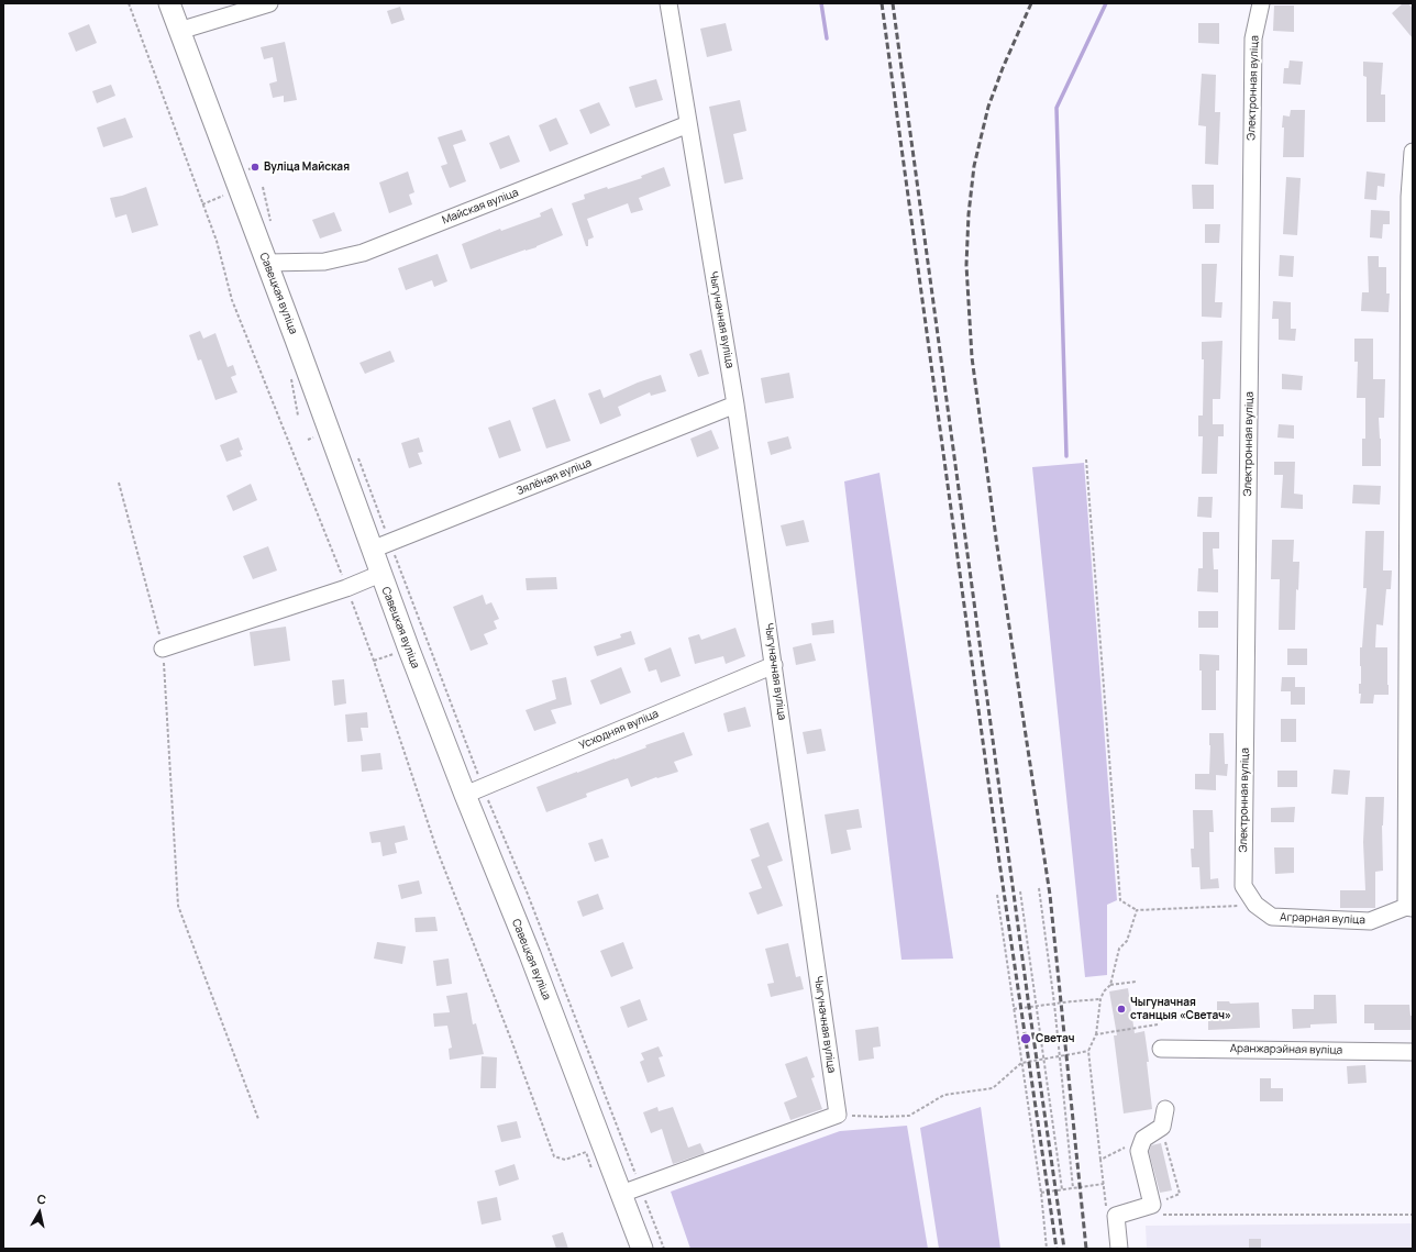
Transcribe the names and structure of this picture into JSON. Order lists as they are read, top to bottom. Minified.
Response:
{"streets":{"main road":["Савецкая вуліца"],"street":["Электронная вуліца","Майская вуліца","Чыгуначная вуліца","Зялёная вуліца","Усходняя вуліца","Аграрная вуліца","Аранжарэйная вуліца"]},"crossings":[["Электронная вуліца","Аграрная вуліца"],["Майская вуліца","Савецкая вуліца"],["Майская вуліца","Чыгуначная вуліца"],["Савецкая вуліца","Зялёная вуліца"],["Савецкая вуліца","Усходняя вуліца"],["Чыгуначная вуліца","Зялёная вуліца"],["Чыгуначная вуліца","Усходняя вуліца"]],"places":["Вуліца Майская","Чыгуначная станцыя «Светач»","Светач"],"north":"top"}
